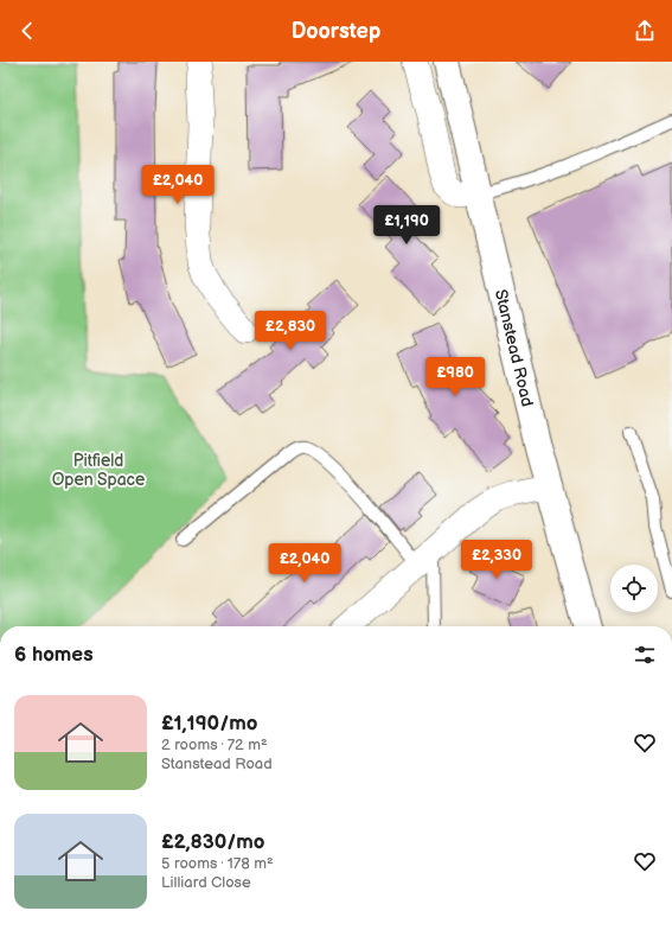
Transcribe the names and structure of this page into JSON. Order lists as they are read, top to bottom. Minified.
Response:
{"streets":{"street":["Stanstead Road"]},"parks":["Pitfield Open Space"],"page":{"header":"Doorstep","price":["£2,040","£1,190","£2,830","£980","£2,330","£2,040"],"heading":"6 homes","list":[{"name":"£1,190/mo","note":"2 rooms · 72 m² · Stanstead Road"},{"name":"£2,830/mo","note":"5 rooms · 178 m² · Lilliard Close"}]}}
